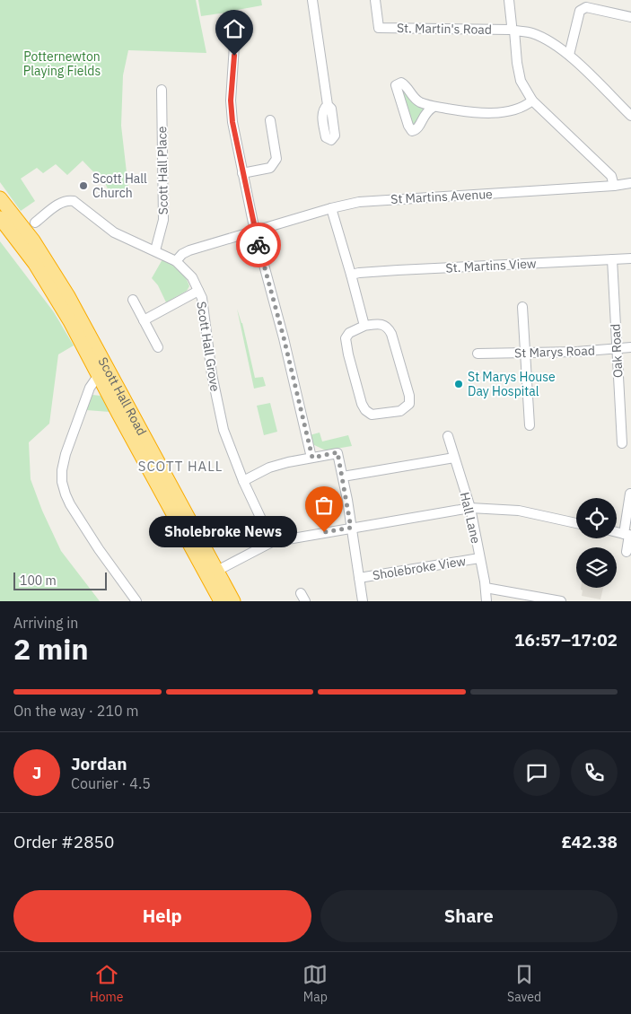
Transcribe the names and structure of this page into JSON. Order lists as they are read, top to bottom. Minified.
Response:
{"streets":{"highway":["Scott Hall Road"],"street":["St. Martin's Road","Scott Hall Place","St Martins Avenue","St. Martins View","Scott Hall Grove","Oak Road","St Marys Road","Hall Lane","Sholebroke View"]},"crossings":[["Scott Hall Place","Scott Hall Grove"],["St Martins Avenue","Scott Hall Grove"],["St. Martins View","Oak Road"],["Oak Road","St Marys Road"],["Hall Lane","Sholebroke View"]],"districts":["SCOTT HALL"],"parks":["Potternewton Playing Fields"],"places":["Scott Hall Church","St Marys House Day Hospital","Sholebroke News"],"scale_bar":"100 m","page":{"bubble":"Sholebroke News","scale":"100 m","heading":["2 min","Arriving in","16:57–17:02"],"panel":["Jordan","Courier · 4.5","Order #2850","£42.38"],"bar":"On the way · 210 m","round":"J","buttons":["Help","Share"],"tabs":["Home","Map","Saved"]}}
